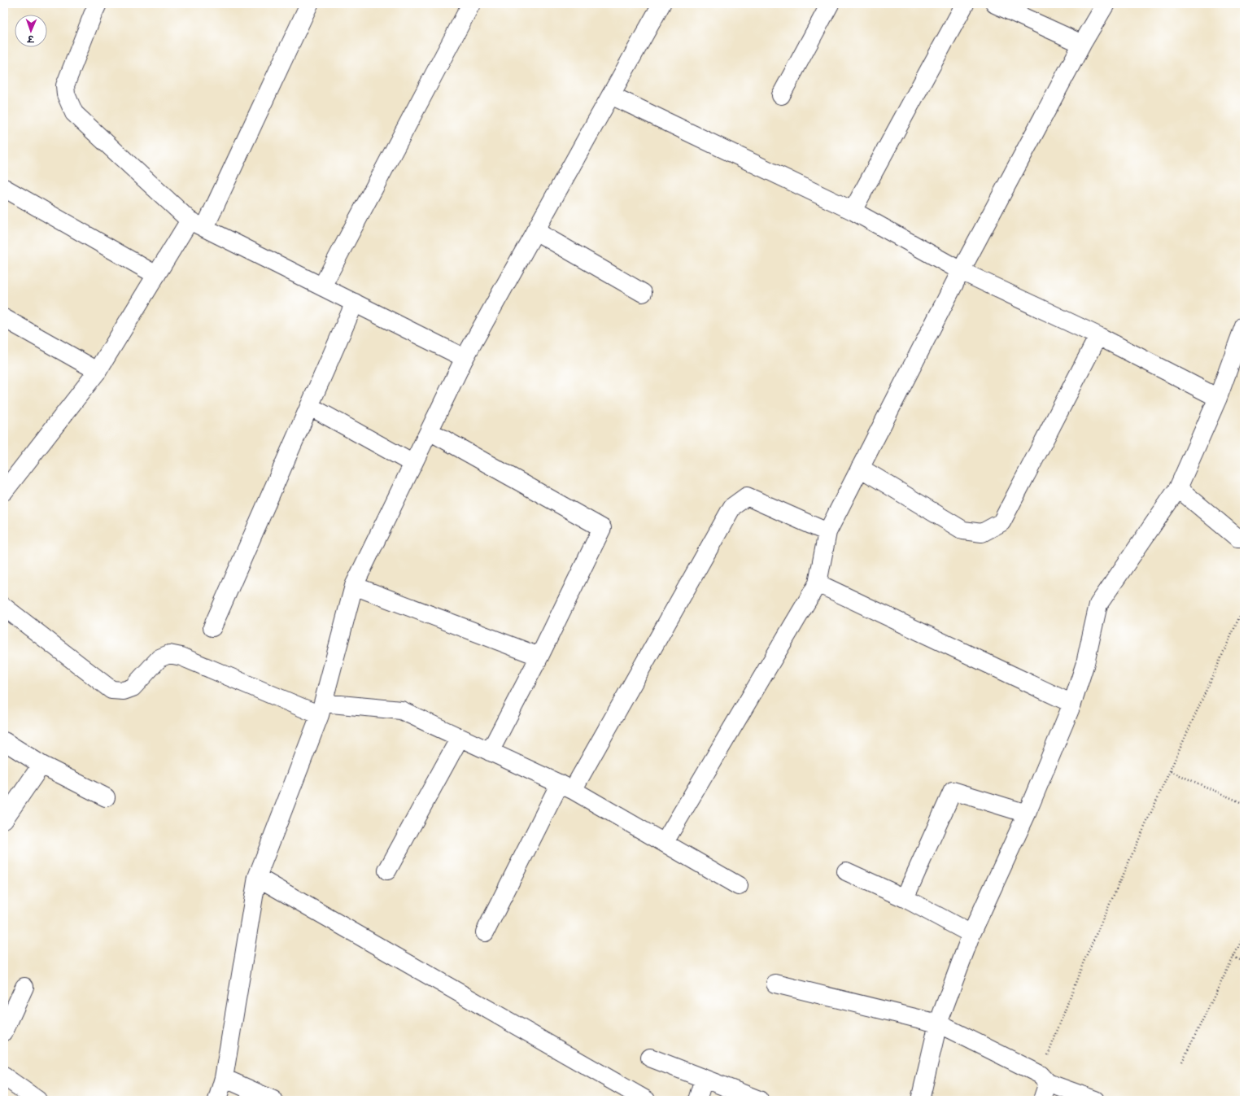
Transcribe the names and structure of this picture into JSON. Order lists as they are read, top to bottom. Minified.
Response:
{"north":"bottom"}
